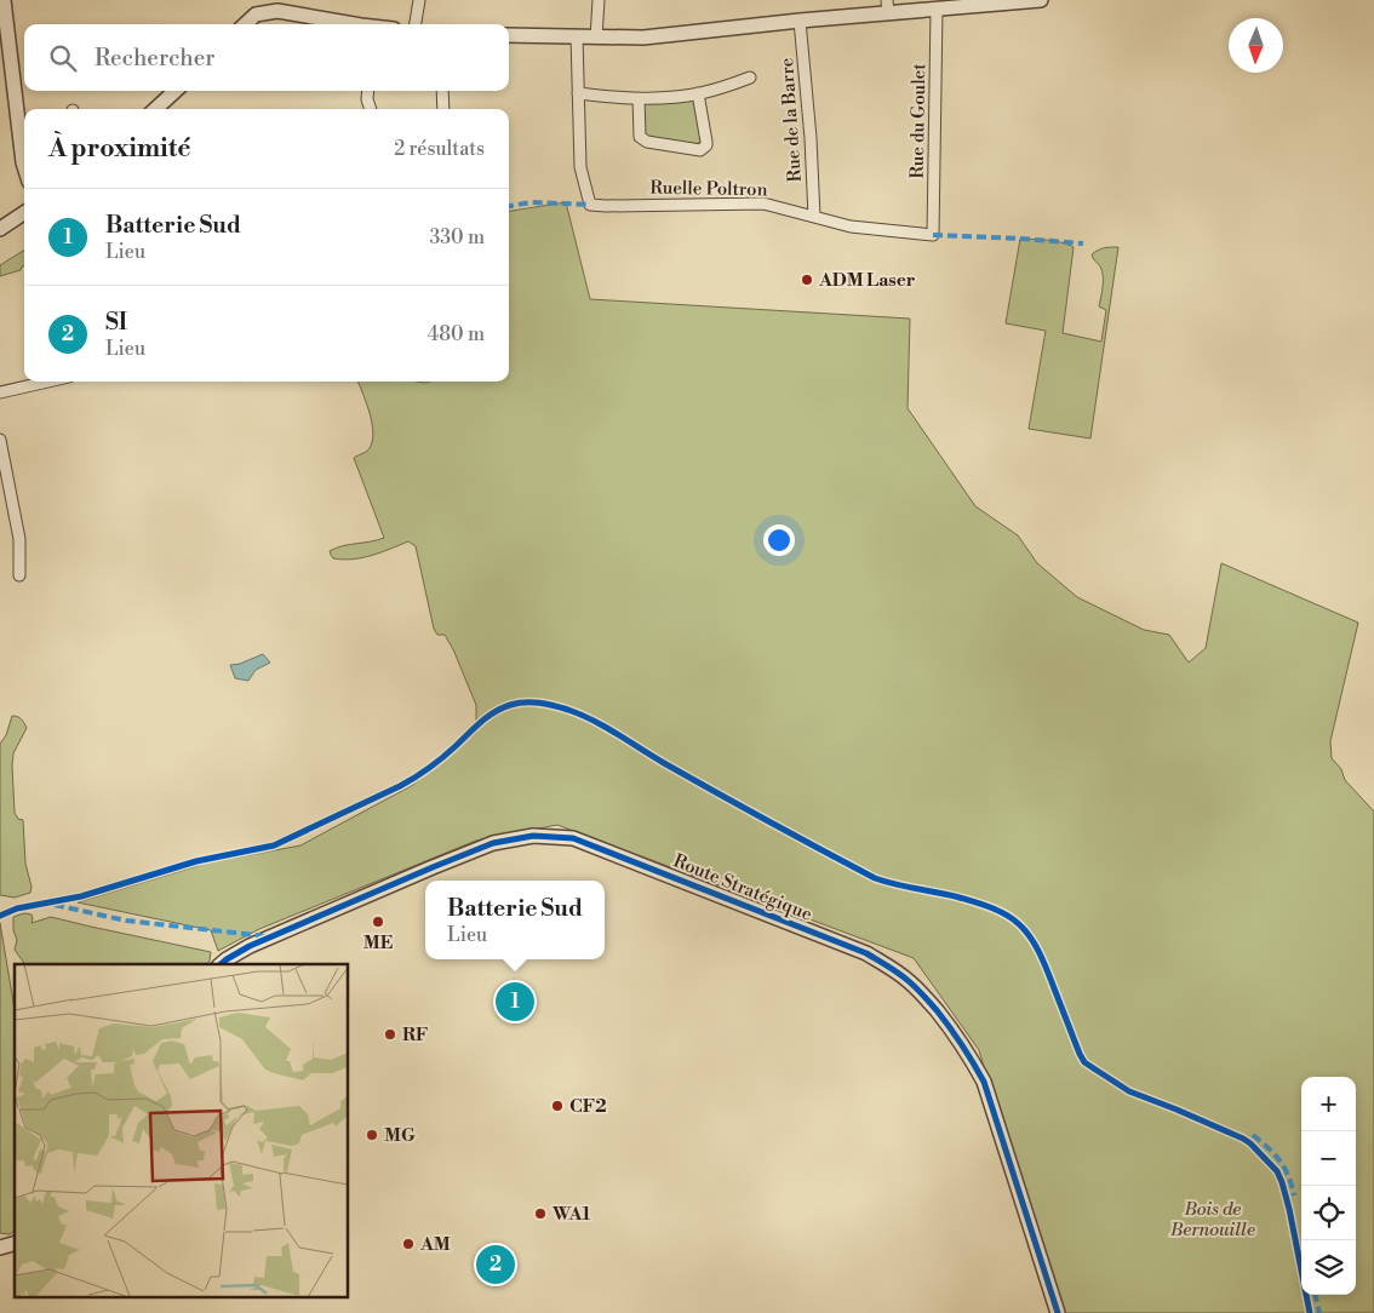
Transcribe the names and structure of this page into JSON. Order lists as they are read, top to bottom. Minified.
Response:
{"streets":{"street":["Rue de la Barre","Rue du Goulet","Ruelle Poltron","Route Stratégique"]},"crossings":[["Rue de la Barre","Ruelle Poltron"],["Rue du Goulet","Ruelle Poltron"]],"parks":["Bois de Bernouille"],"places":["ADM Laser","ME","RF","CF2","MG","WA1","AM"],"north":"bottom","page":{"search":"Rechercher","heading":["À proximité","2 résultats"],"list":[{"mark":"1","name":"Batterie Sud","note":"Lieu","value":"330 m"},{"mark":"2","name":"SI","note":"Lieu","value":"480 m"}],"popup":["Batterie Sud","Lieu"],"pins":["1","2"],"map_buttons":["+","−"]}}
